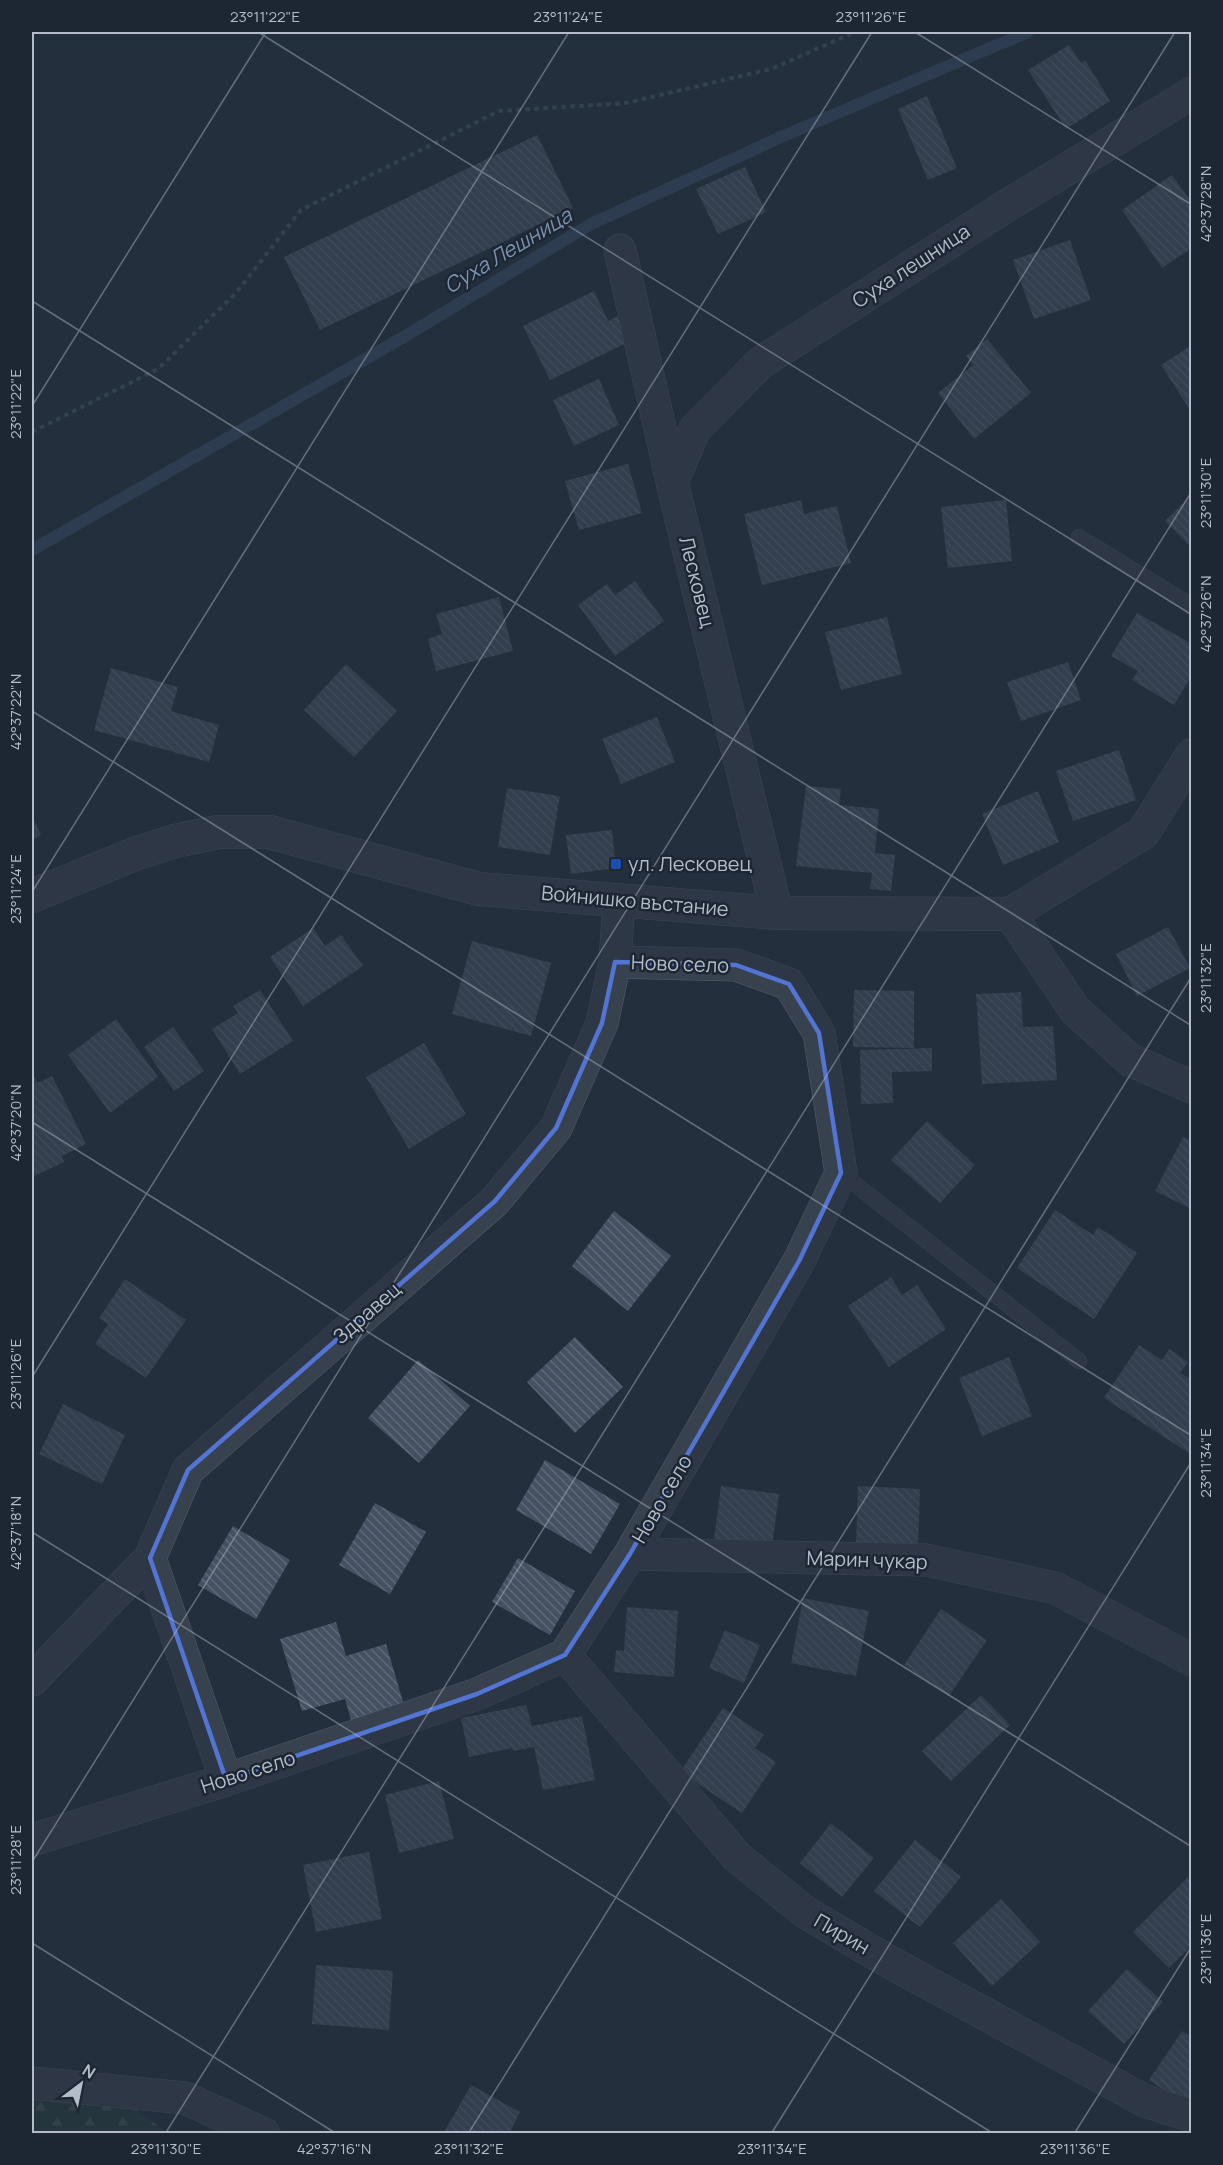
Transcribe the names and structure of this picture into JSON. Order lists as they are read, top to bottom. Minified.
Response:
{"streets":{"street":["Суха лешница","Лесковец","Войнишко въстание","Ново село","Здравец","Марин чукар","Пирин"]},"crossings":[["Суха лешница","Лесковец"],["Лесковец","Войнишко въстание"],["Войнишко въстание","Здравец"],["Ново село","Здравец"],["Ново село","Марин чукар"],["Ново село","Пирин"]],"water":["Суха Лешница"],"places":{"transit":["ул. Лесковец"]},"north":"top right","coordinates":["23°11'22\"E","23°11'24\"E","23°11'26\"E","42°37'28\"N","23°11'30\"E","42°37'26\"N","42°37'22\"N","23°11'32\"E","42°37'20\"N","23°11'34\"E","42°37'18\"N","23°11'28\"E","23°11'36\"E","42°37'16\"N"]}
